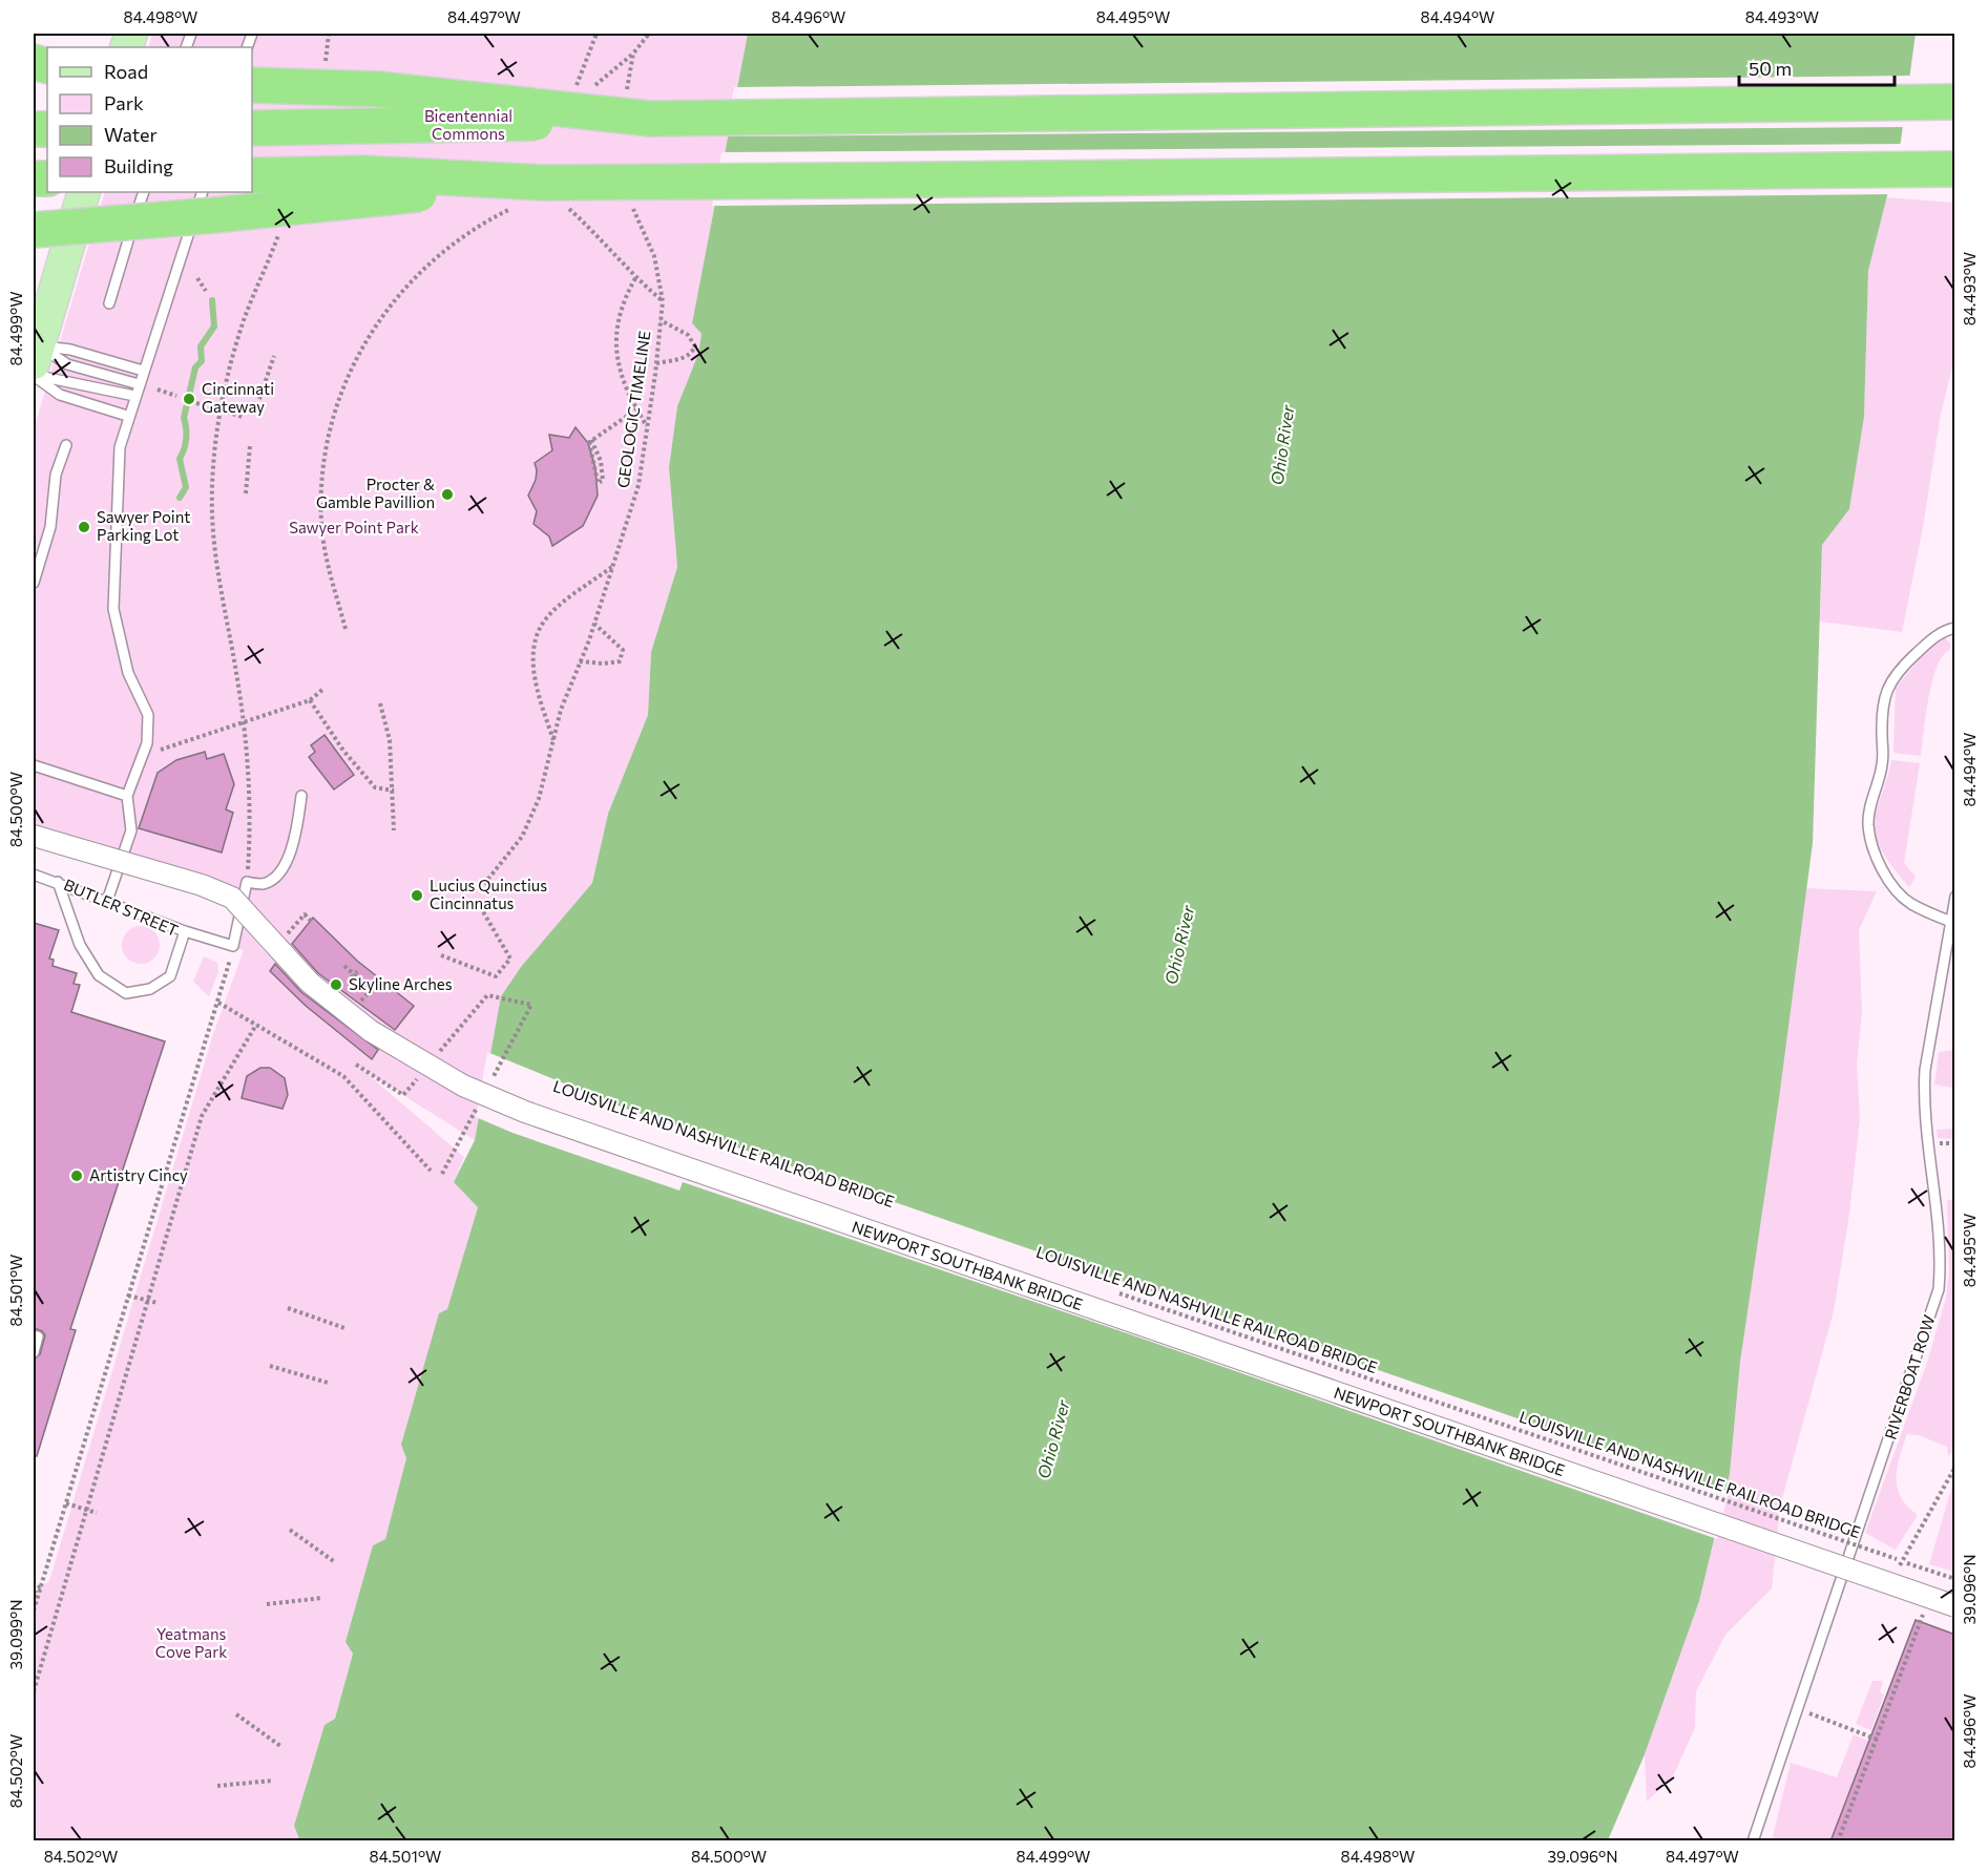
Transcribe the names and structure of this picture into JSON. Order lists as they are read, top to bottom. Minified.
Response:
{"streets":{"street":["NEWPORT SOUTHBANK BRIDGE"],"lane":["BUTLER STREET","RIVERBOAT ROW"],"path":["GEOLOGIC TIMELINE","LOUISVILLE AND NASHVILLE RAILROAD BRIDGE"]},"water":["Ohio River"],"parks":["Bicentennial Commons","Sawyer Point Park","Yeatmans Cove Park"],"places":["Cincinnati Gateway","Procter & Gamble Pavillion","Sawyer Point Parking Lot","Lucius Quinctius Cincinnatus","Skyline Arches","Artistry Cincy"],"legend":["Road","Park","Water","Building"],"scale_bar":"50 m","coordinates":["84.498°W","84.497°W","84.496°W","84.495°W","84.494°W","84.493°W","84.499°W","84.500°W","84.501°W","39.096°N","39.099°N","84.502°W"]}
